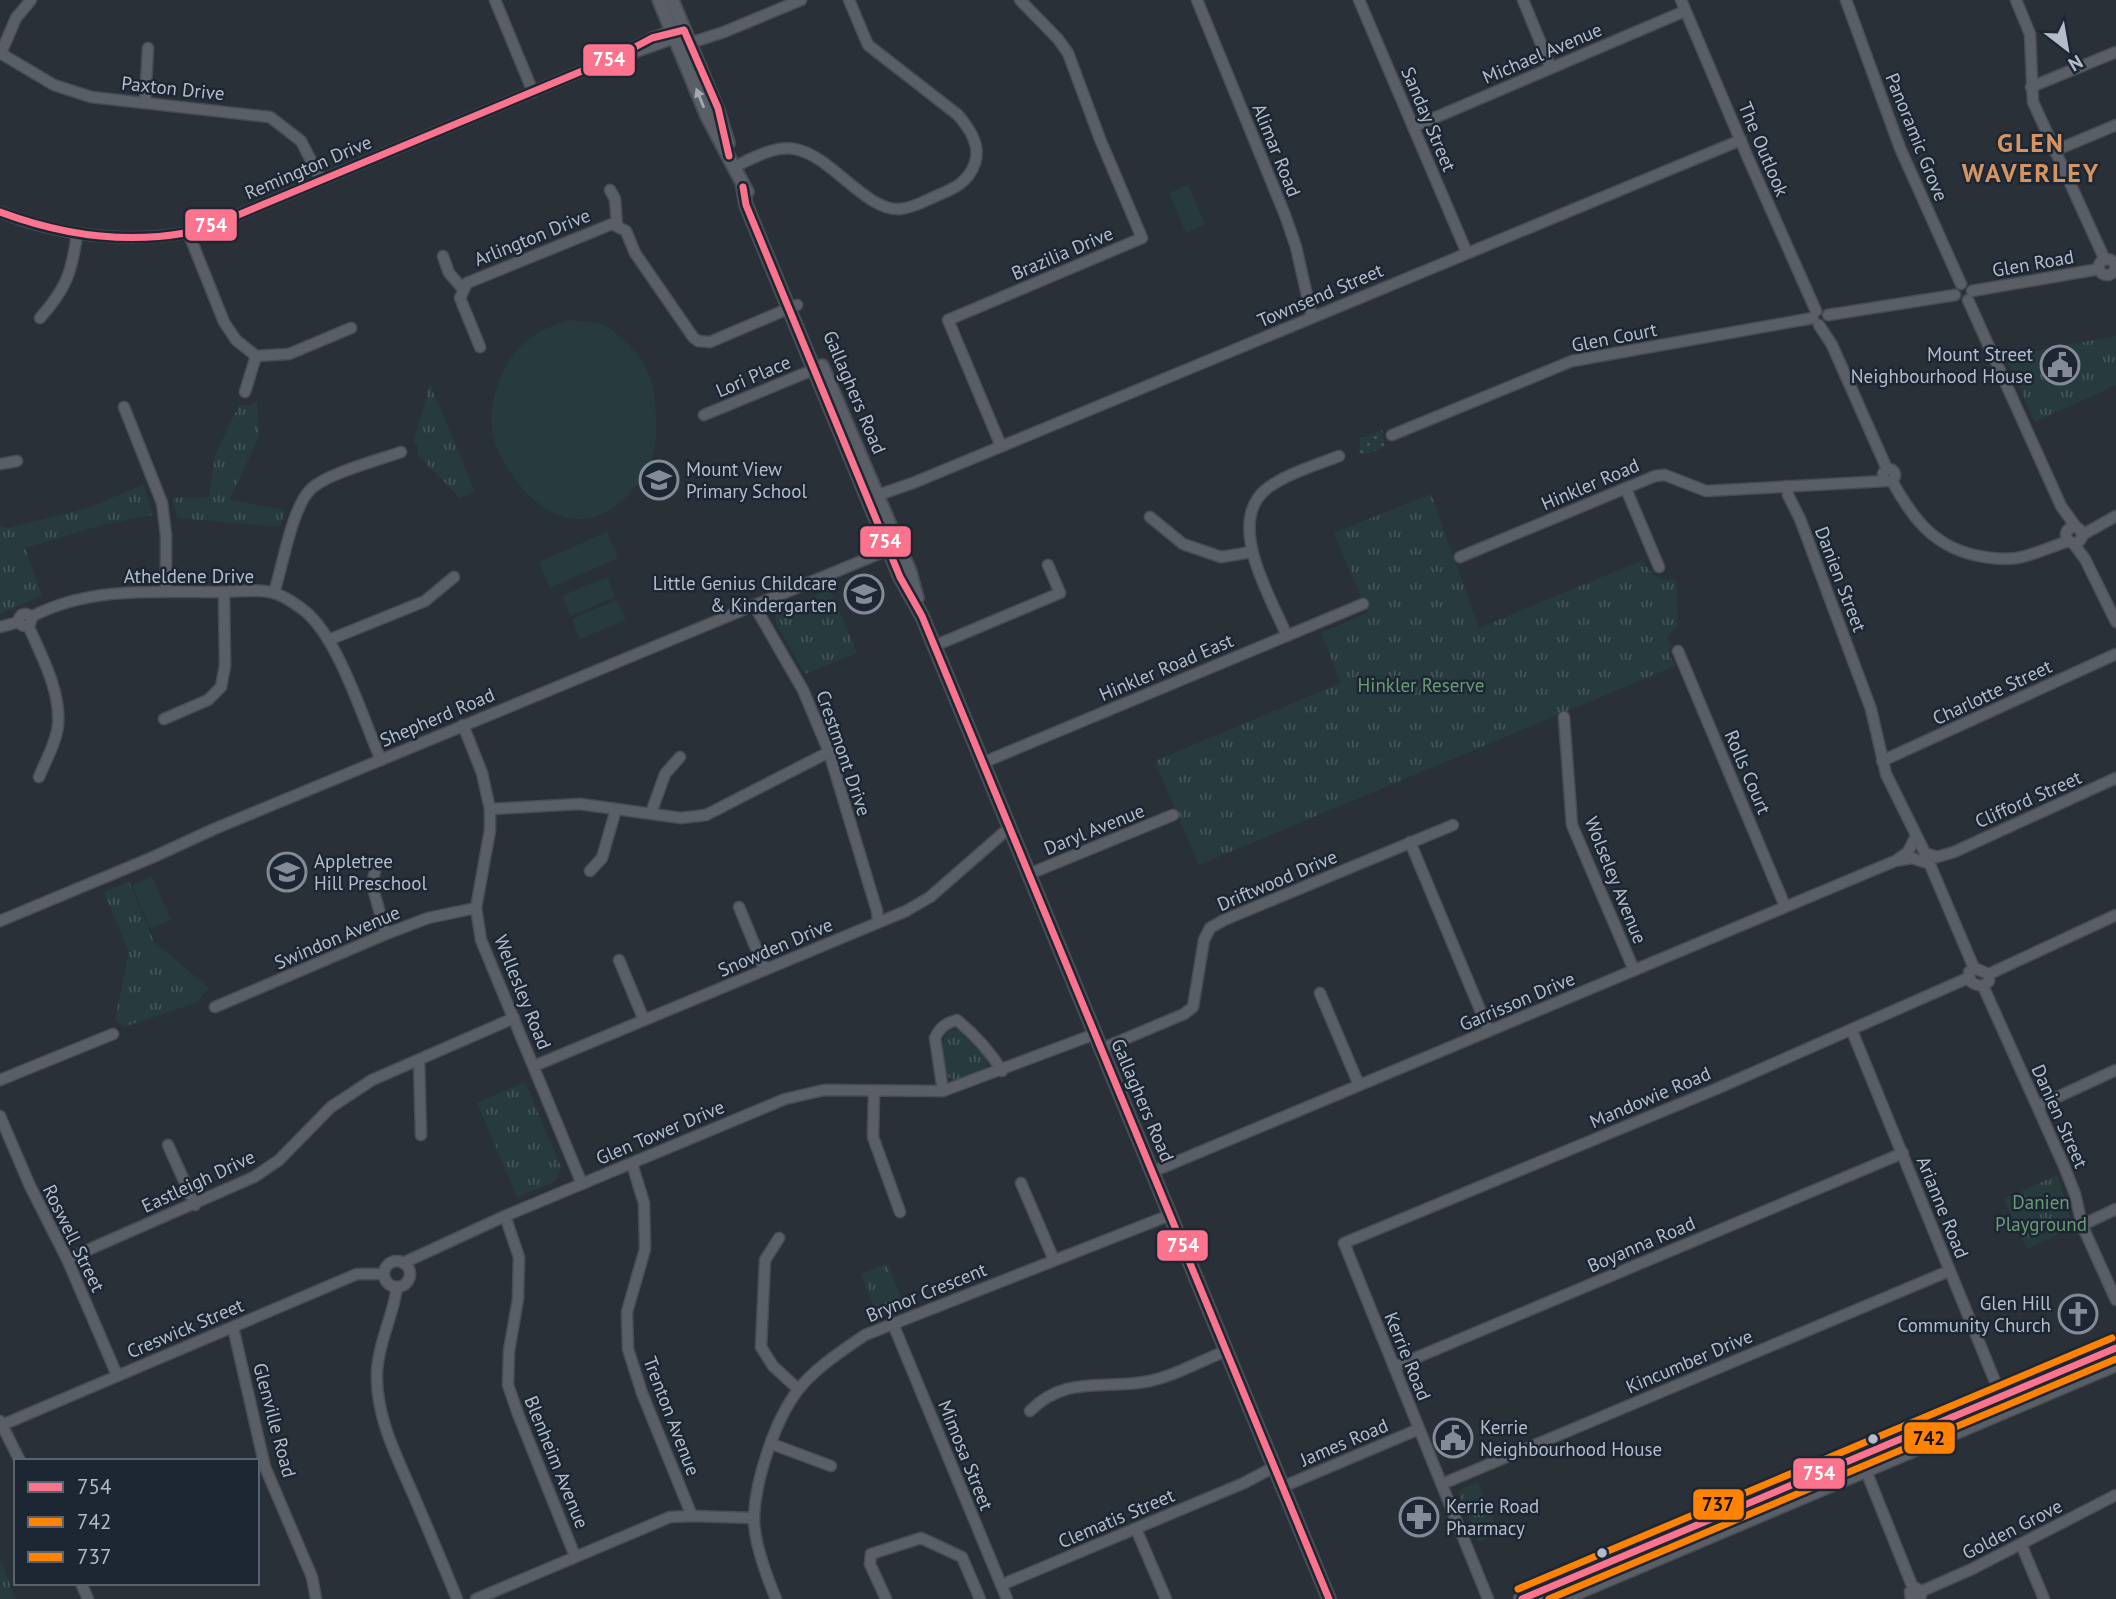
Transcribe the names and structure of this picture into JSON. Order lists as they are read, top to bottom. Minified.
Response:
{"streets":{"street":["Michael Avenue","Paxton Drive","Sanday Street","Panoramic Grove","The Outlook","Alimar Road","Remington Drive","Arlington Drive","Brazilia Drive","Glen Road","Townsend Street","Glen Court","Lori Place","Gallaghers Road","Hinkler Road","Atheldene Drive","Danien Street","Hinkler Road East","Charlotte Street","Shepherd Road","Crestmont Drive","Rolls Court","Clifford Street","Daryl Avenue","Driftwood Drive","Wolseley Avenue","Swindon Avenue","Snowden Drive","Wellesley Road","Garrisson Drive","Mandowie Road","Glen Tower Drive","Eastleigh Drive","Arianne Road","Roswell Street","Boyanna Road","Brynor Crescent","Creswick Street","Kerrie Road","Kincumber Drive","Trenton Avenue","Glenville Road","James Road","Mimosa Street","Blenheim Avenue","Clematis Street","Golden Grove"]},"crossings":[["Michael Avenue","Sanday Street"],["Michael Avenue","The Outlook"],["Paxton Drive","Remington Drive"],["Sanday Street","Townsend Street"],["Panoramic Grove","Glen Road"],["The Outlook","Townsend Street"],["The Outlook","Glen Court"],["The Outlook","Hinkler Road"],["Alimar Road","Townsend Street"],["Remington Drive","Gallaghers Road"],["Arlington Drive","Gallaghers Road"],["Brazilia Drive","Townsend Street"],["Townsend Street","Gallaghers Road"],["Lori Place","Gallaghers Road"],["Gallaghers Road","Hinkler Road East"],["Gallaghers Road","Shepherd Road"],["Gallaghers Road","Daryl Avenue"],["Gallaghers Road","Driftwood Drive"],["Gallaghers Road","Snowden Drive"],["Gallaghers Road","Garrisson Drive"],["Gallaghers Road","Glen Tower Drive"],["Gallaghers Road","Brynor Crescent"],["Gallaghers Road","James Road"],["Gallaghers Road","Clematis Street"],["Hinkler Road","Danien Street"],["Atheldene Drive","Shepherd Road"],["Danien Street","Charlotte Street"],["Danien Street","Clifford Street"],["Danien Street","Garrisson Drive"],["Danien Street","Mandowie Road"],["Shepherd Road","Crestmont Drive"],["Shepherd Road","Wellesley Road"],["Crestmont Drive","Snowden Drive"],["Rolls Court","Garrisson Drive"],["Clifford Street","Garrisson Drive"],["Wolseley Avenue","Garrisson Drive"],["Swindon Avenue","Wellesley Road"],["Snowden Drive","Wellesley Road"],["Wellesley Road","Glen Tower Drive"],["Wellesley Road","Eastleigh Drive"],["Mandowie Road","Arianne Road"],["Mandowie Road","Kerrie Road"],["Glen Tower Drive","Creswick Street"],["Glen Tower Drive","Trenton Avenue"],["Glen Tower Drive","Blenheim Avenue"],["Eastleigh Drive","Roswell Street"],["Arianne Road","Boyanna Road"],["Arianne Road","Kincumber Drive"],["Roswell Street","Creswick Street"],["Boyanna Road","Kerrie Road"],["Brynor Crescent","Mimosa Street"],["Creswick Street","Glenville Road"],["Kerrie Road","Kincumber Drive"],["Kerrie Road","James Road"],["Mimosa Street","Clematis Street"]],"districts":["GLEN WAVERLEY"],"parks":["Hinkler Reserve","Danien Playground"],"places":{"public building":["Mount Street Neighbourhood House","Kerrie Neighbourhood House"],"school or university":["Mount View Primary School","Little Genius Childcare & Kindergarten","Appletree Hill Preschool"],"church":["Glen Hill Community Church"],"pharmacy":["Kerrie Road Pharmacy"]},"lines":["transit line 754","transit line 737","transit line 742"],"legend":["754","742","737"],"north":"bottom right"}
